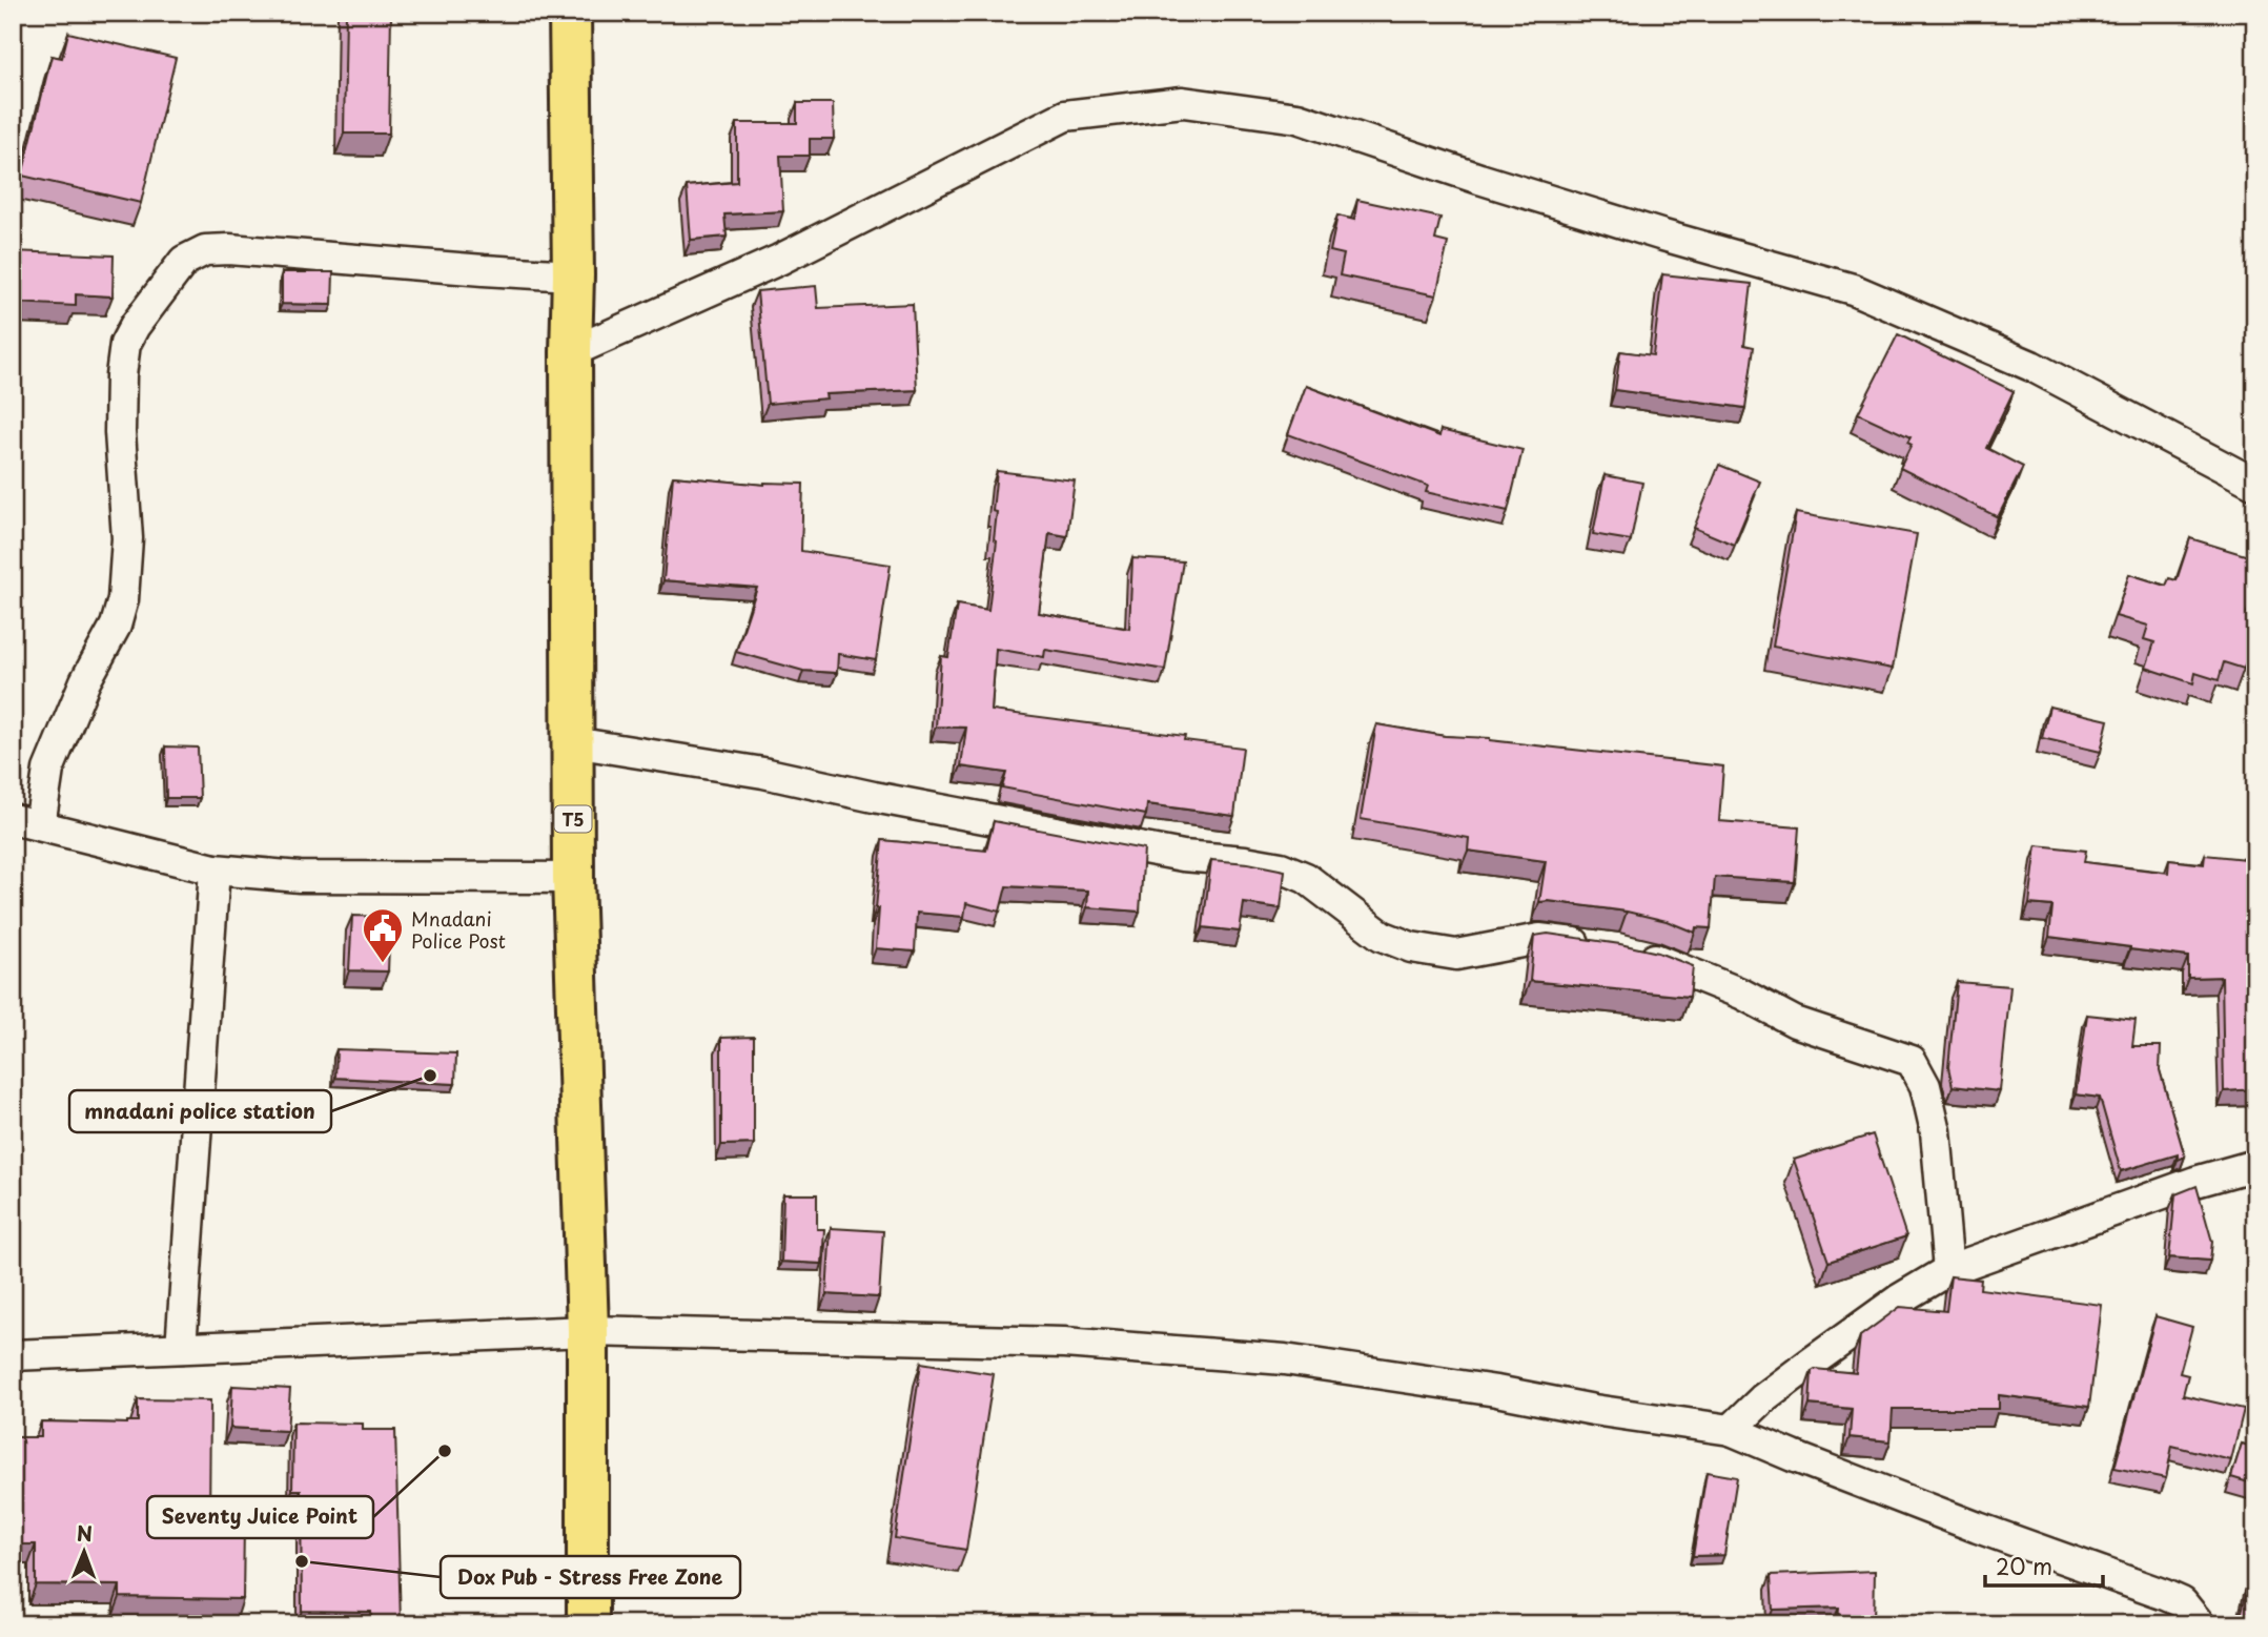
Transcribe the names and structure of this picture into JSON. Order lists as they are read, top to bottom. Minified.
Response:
{"streets":{"highway":["T5"]},"places":{"public building":["Mnadani Police Post"],"other":["mnadani police station","Seventy Juice Point","Dox Pub - Stress Free Zone"]},"scale_bar":"20 m","north":"top"}
